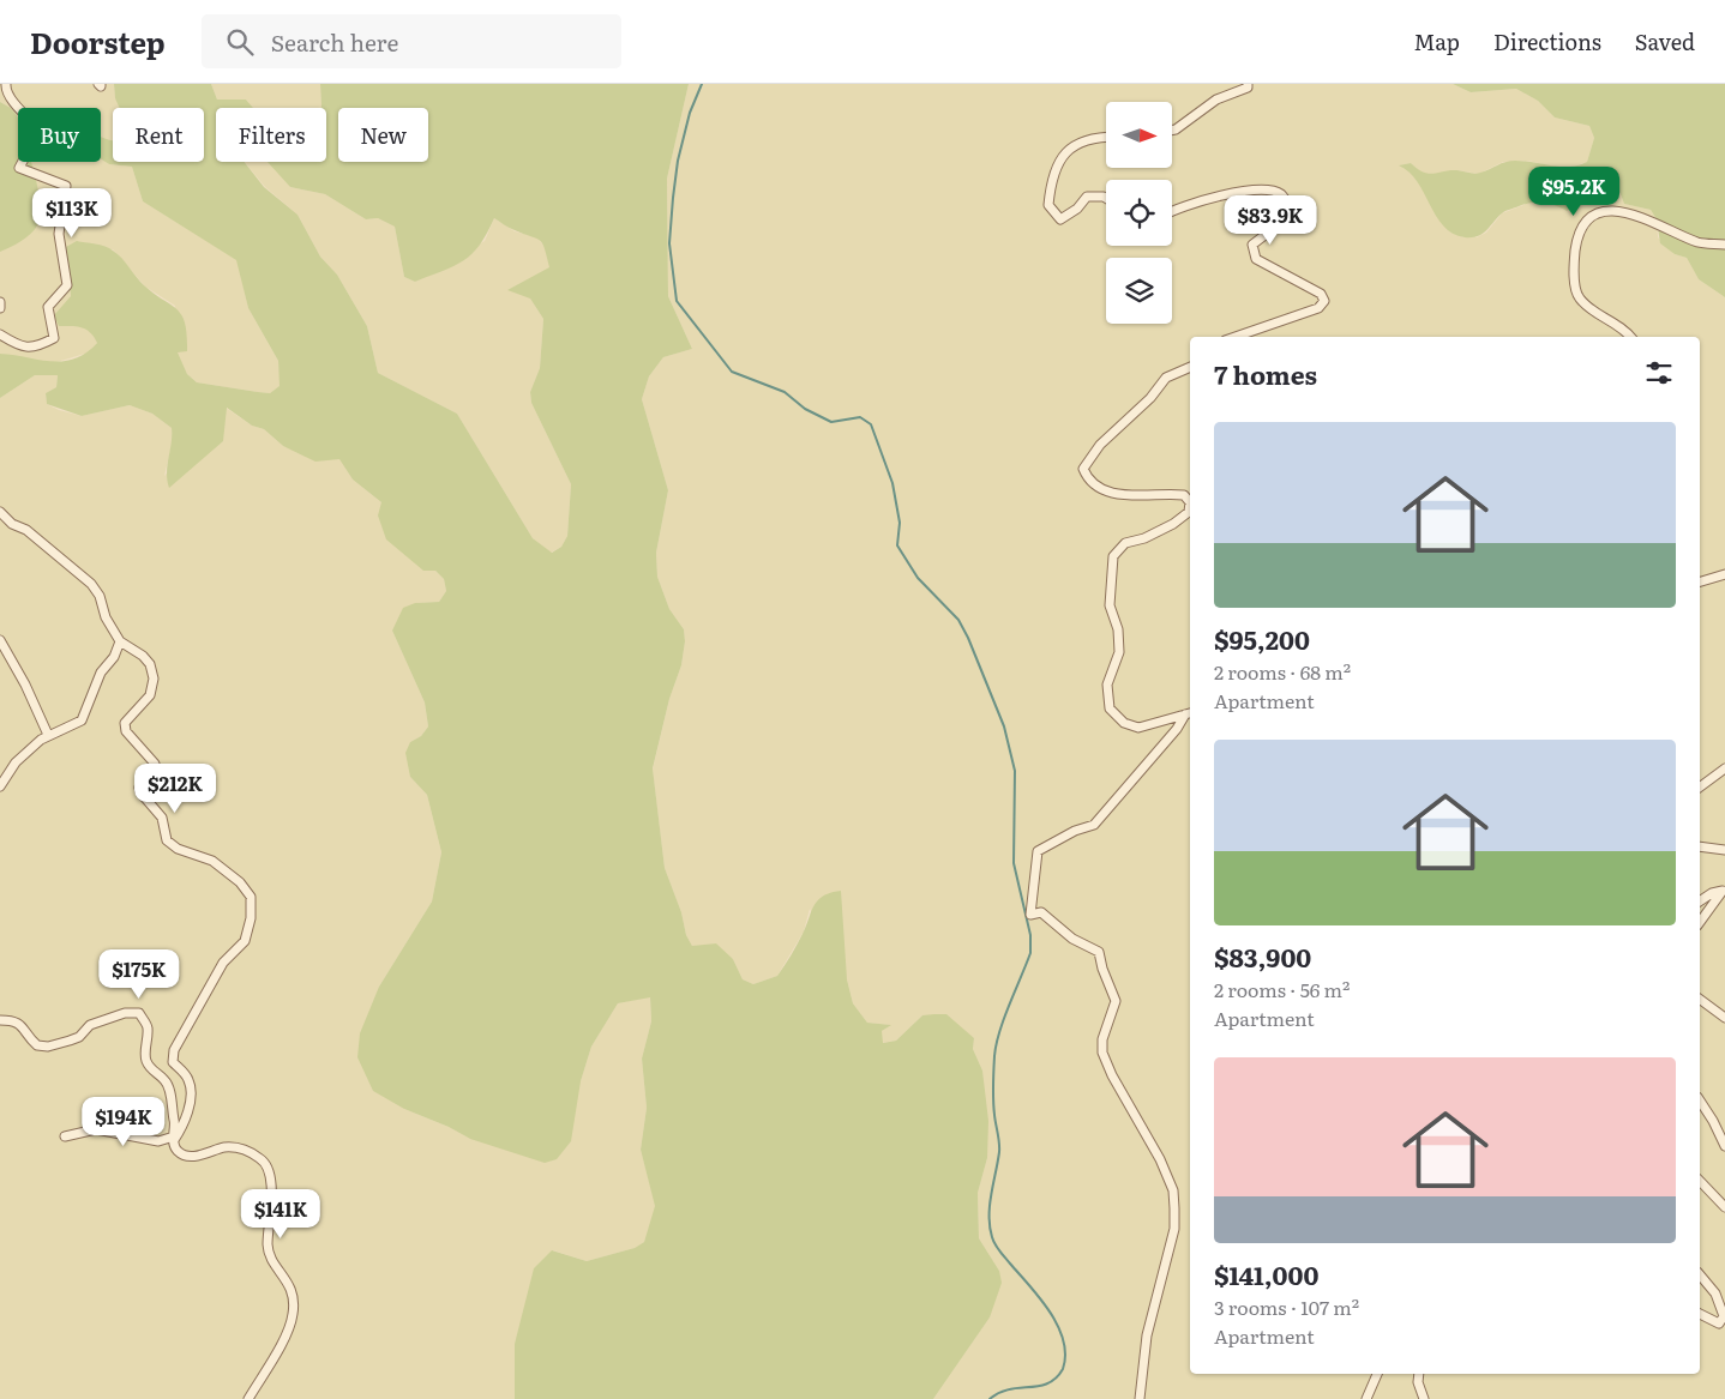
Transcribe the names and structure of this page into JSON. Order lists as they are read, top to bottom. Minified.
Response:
{"north":"right","page":{"header":"Doorstep","search":"Search here","nav":["Map","Directions","Saved"],"chip":["Buy","Rent","Filters","New"],"price":["$95.2K","$113K","$83.9K","$212K","$175K","$194K","$141K"],"heading":"7 homes","list":[{"name":"$95,200","note":"2 rooms · 68 m² · Apartment"},{"name":"$83,900","note":"2 rooms · 56 m² · Apartment"},{"name":"$141,000","note":"3 rooms · 107 m² · Apartment"}]}}
